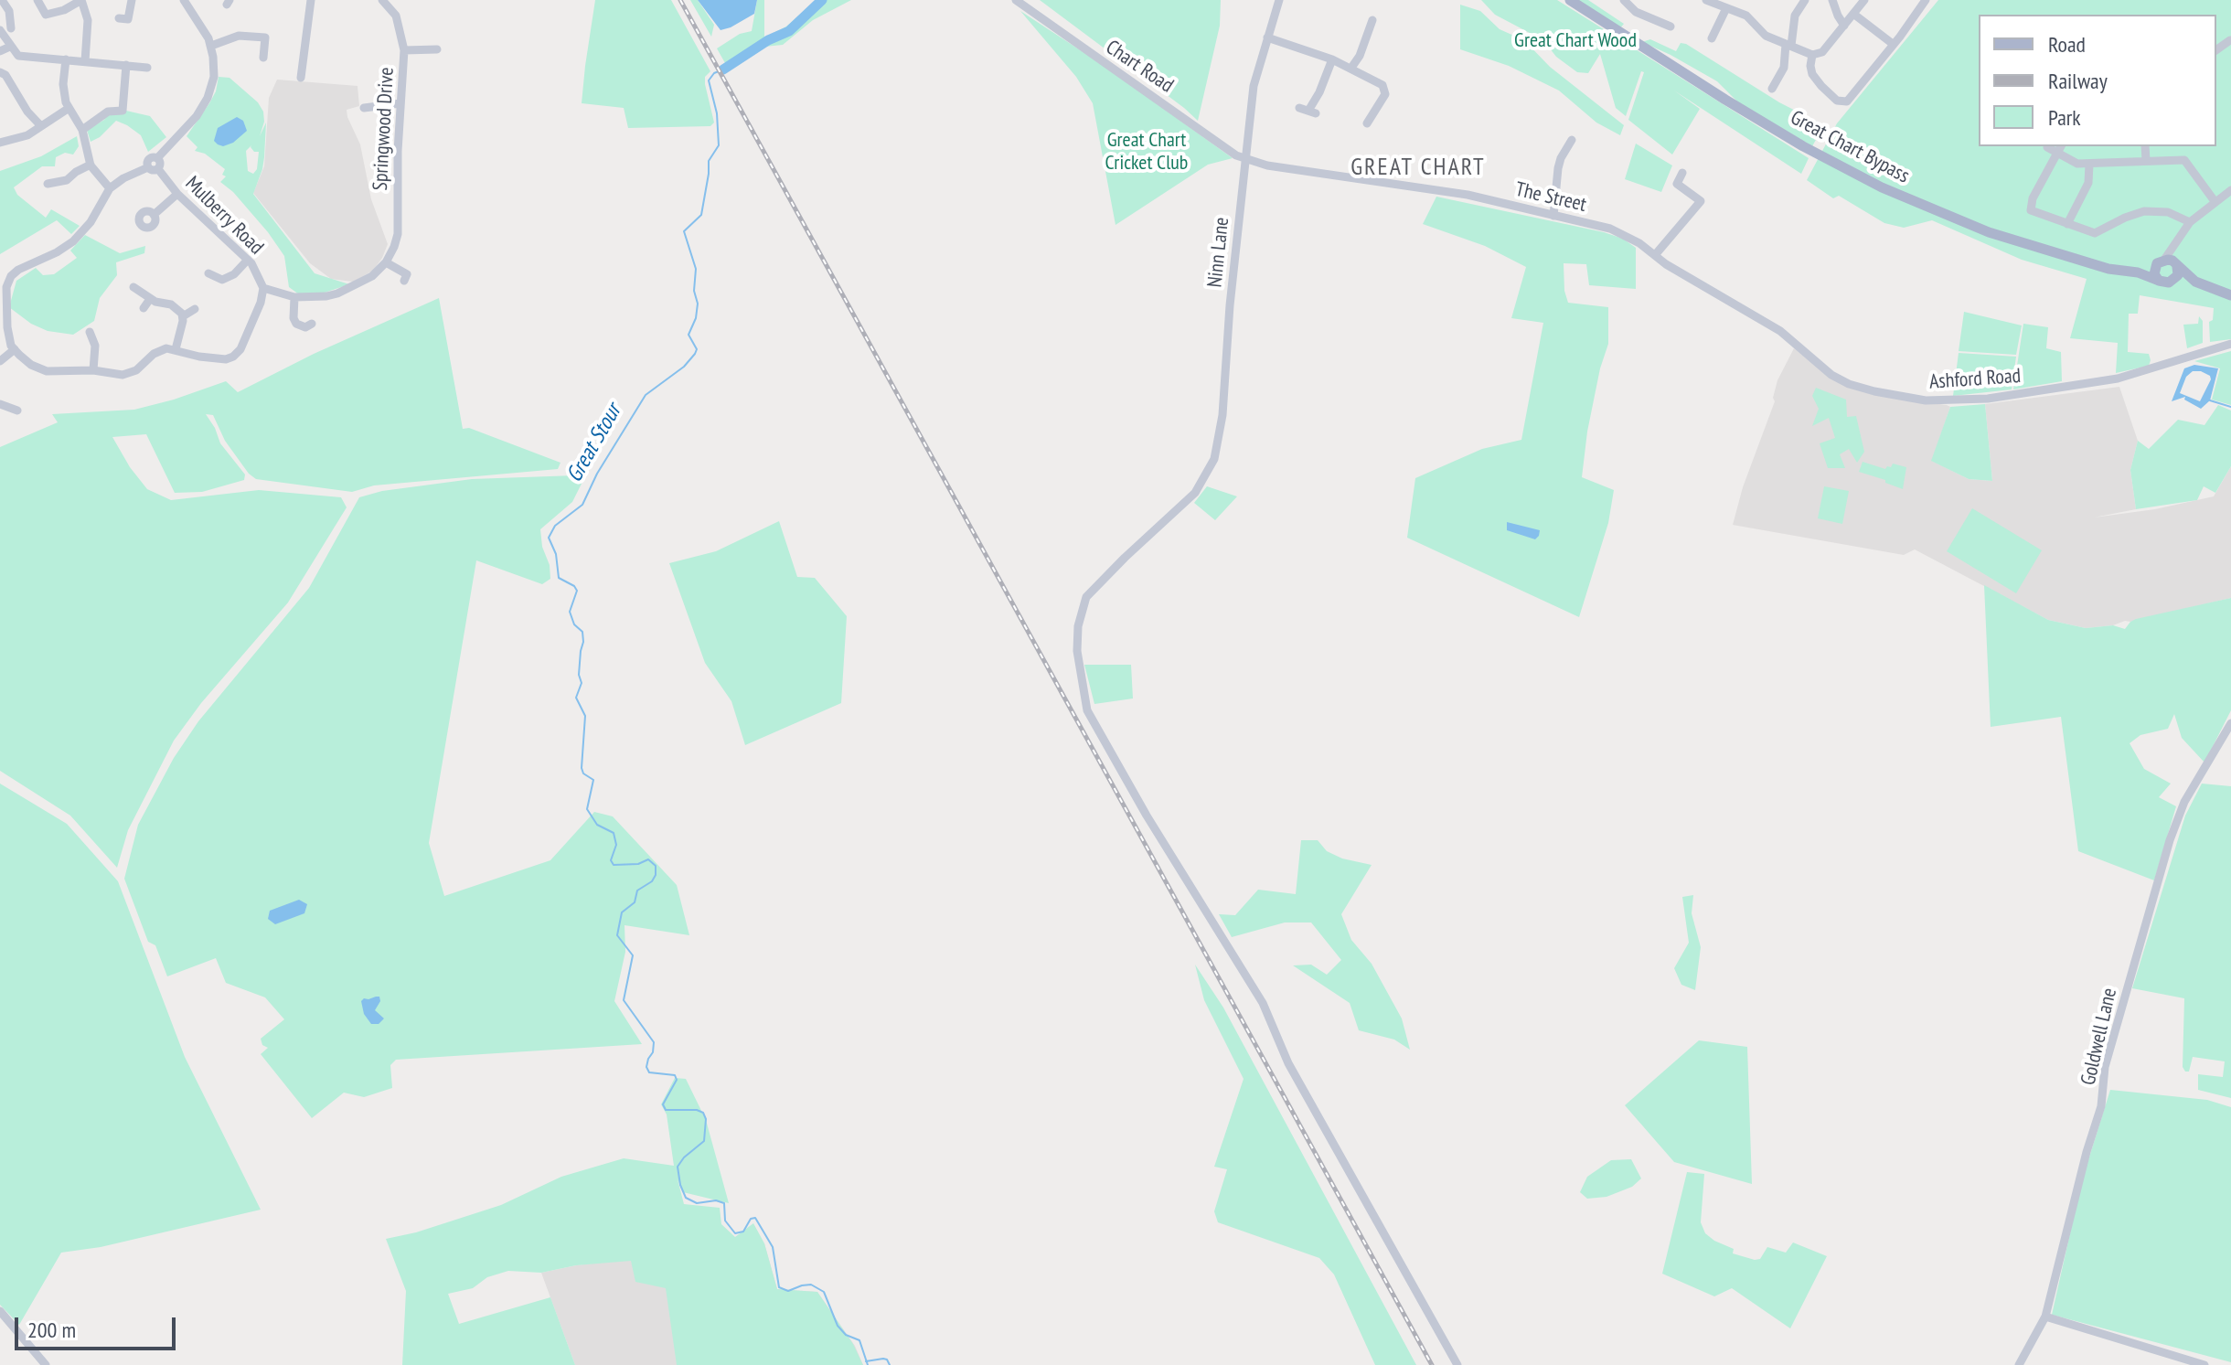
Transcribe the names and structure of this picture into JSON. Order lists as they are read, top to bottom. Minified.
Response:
{"streets":{"main road":["Great Chart Bypass"],"street":["Chart Road","Springwood Drive","The Street","Mulberry Road","Ninn Lane","Ashford Road","Goldwell Lane"]},"crossings":[["Chart Road","The Street"],["Chart Road","Ninn Lane"],["The Street","Ninn Lane"],["The Street","Ashford Road"]],"districts":["GREAT CHART"],"water":["Great Stour"],"parks":["Great Chart Wood","Great Chart Cricket Club"],"legend":["Road","Railway","Park"],"scale_bar":"200 m"}
